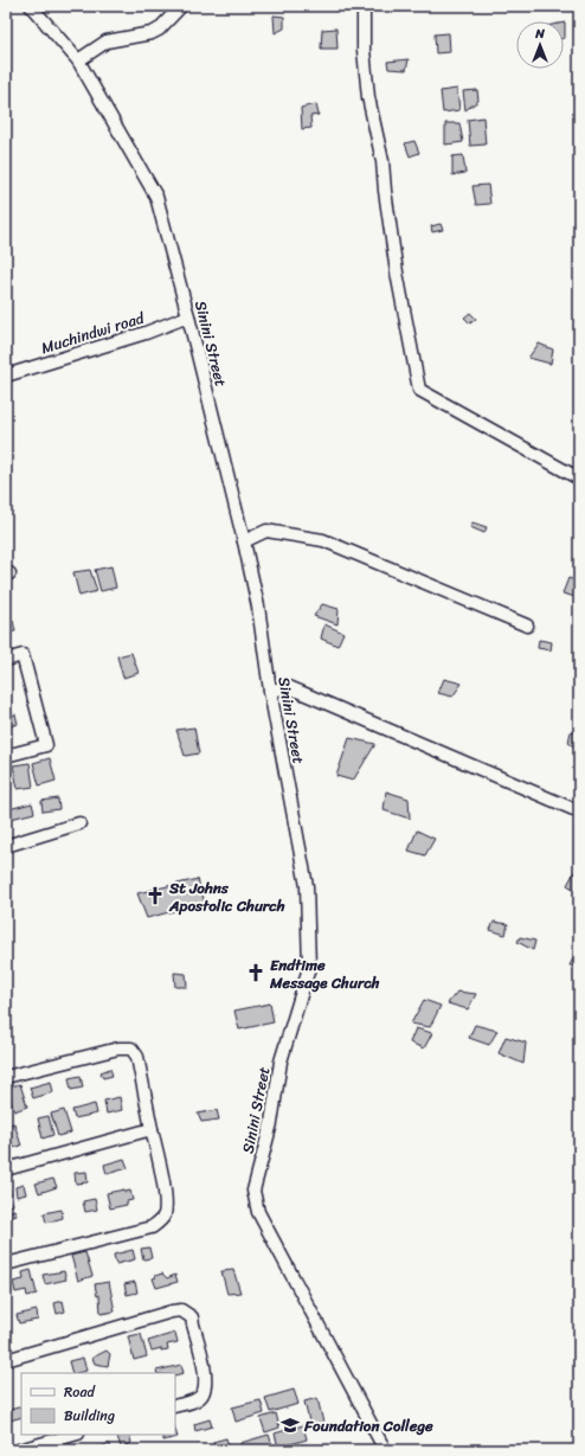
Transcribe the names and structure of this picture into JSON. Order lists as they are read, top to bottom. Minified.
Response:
{"streets":{"street":["Muchindwi road","Sinini Street"]},"crossings":[["Muchindwi road","Sinini Street"]],"places":{"church":["St Johns Apostolic Church","Endtime Message Church"],"school or university":["Foundation College"]},"legend":["Road","Building"],"north":"top"}
